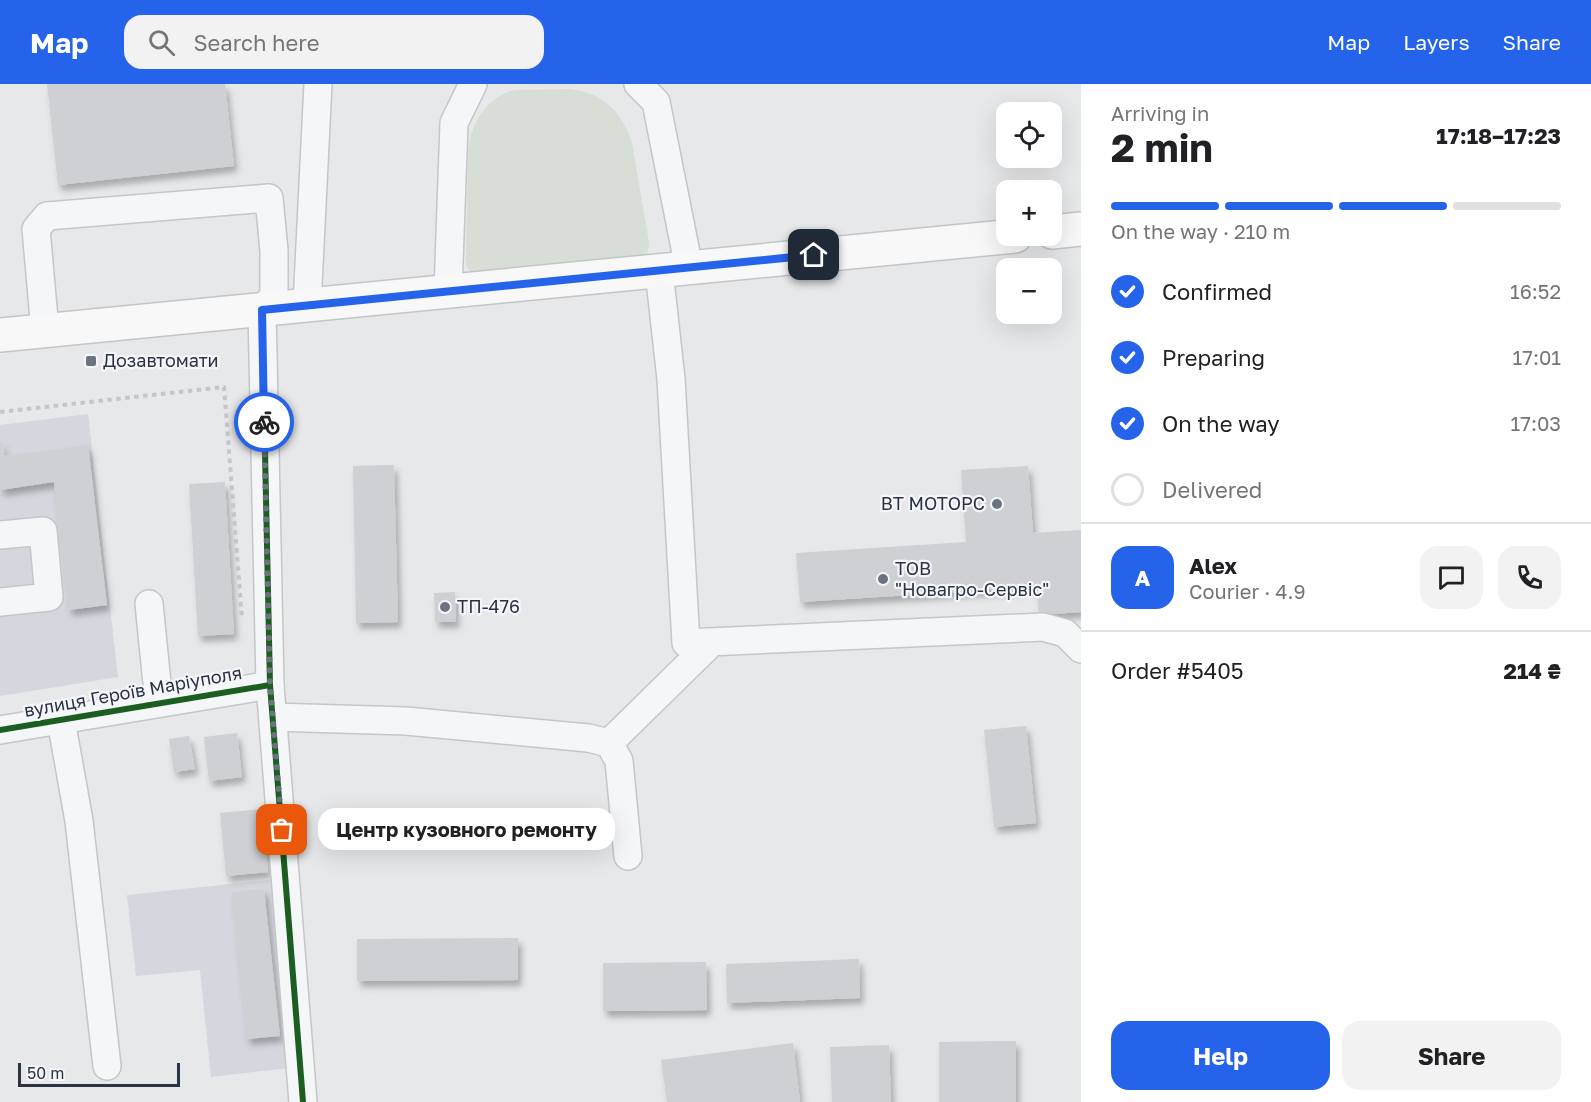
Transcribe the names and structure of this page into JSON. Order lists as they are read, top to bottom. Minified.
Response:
{"streets":{"street":["вулиця Героїв Маріуполя"]},"places":{"transit":["Дозавтомати"],"other":["ВТ МОТОРС","ТОВ \"Новагро-Сервіс\"","ТП-476","Центр кузовного ремонту"]},"scale_bar":"50 m","page":{"header":"Map","search":"Search here","nav":["Map","Layers","Share"],"heading":["2 min","Arriving in","17:18–17:23"],"panel":["Alex","Courier · 4.9","Order #5405","214 ₴"],"map_buttons":["+","−"],"bar":"On the way · 210 m","list":[["Confirmed","16:52"],["Preparing","17:01"],["On the way","17:03"],"Delivered"],"round":"A","bubble":"Центр кузовного ремонту","buttons":["Help","Share"],"scale":"50 m"}}
